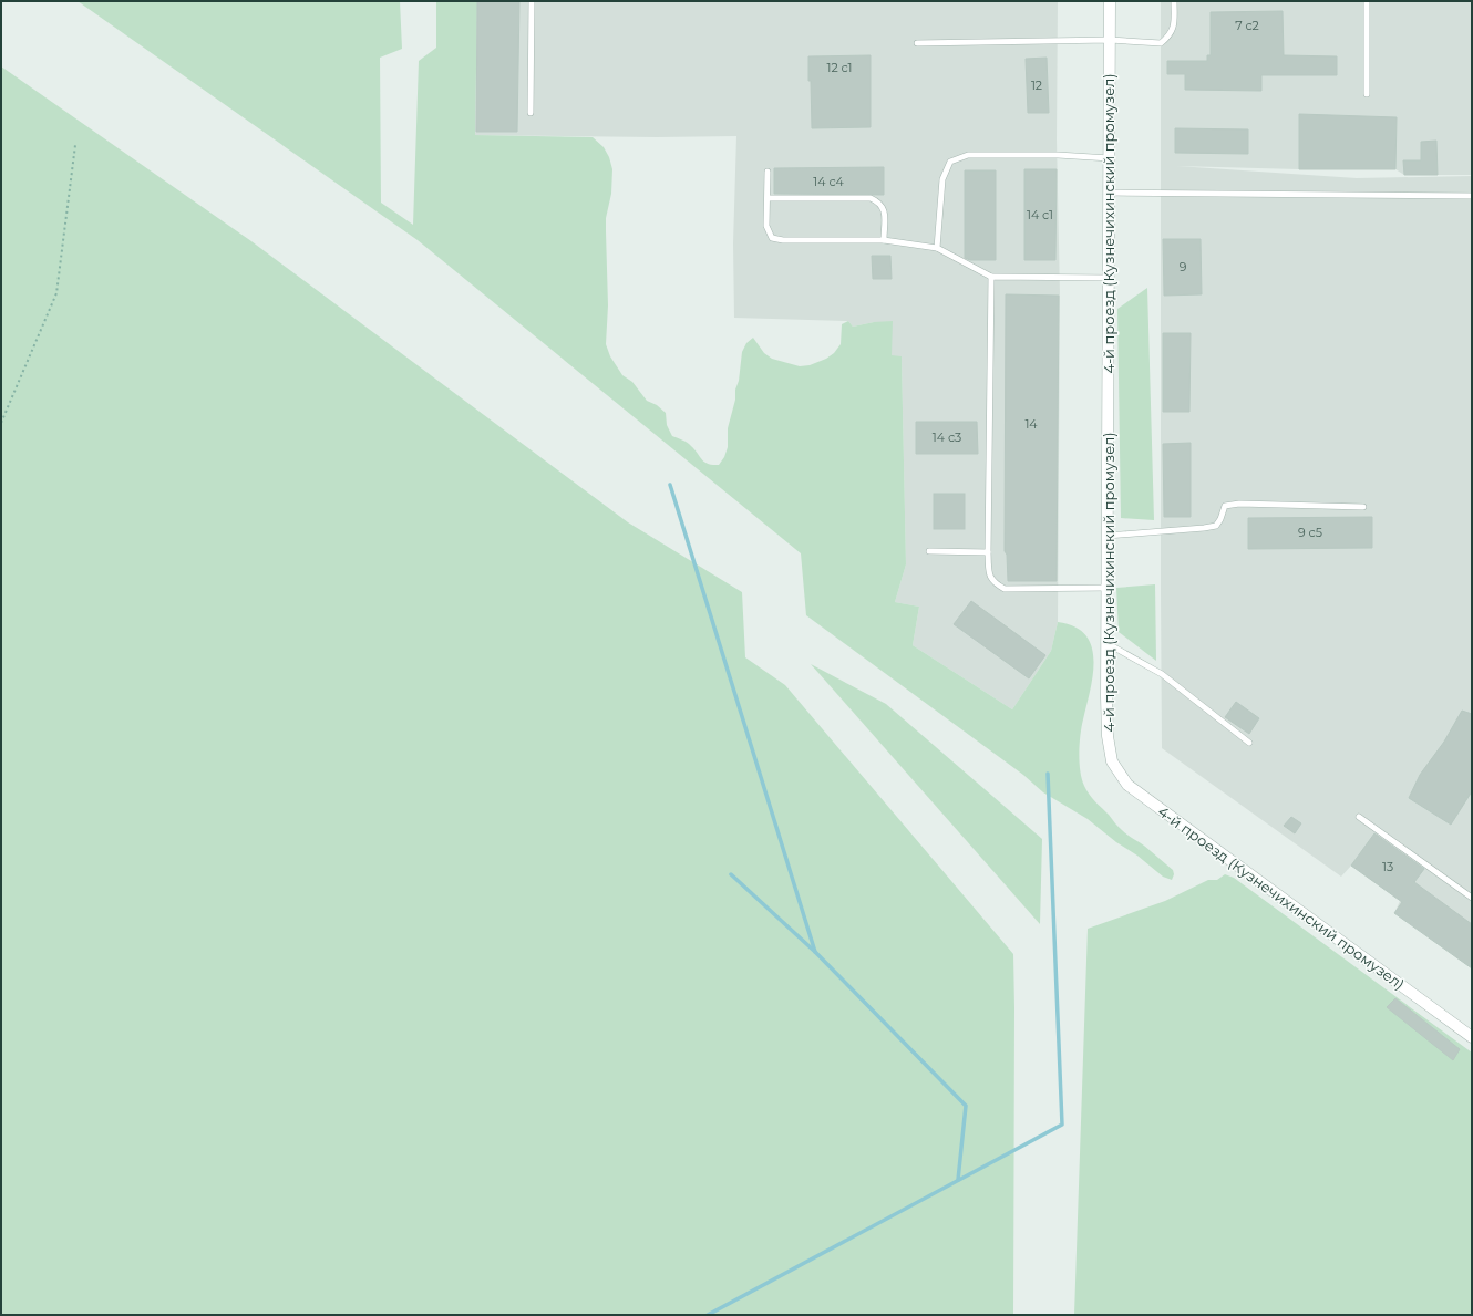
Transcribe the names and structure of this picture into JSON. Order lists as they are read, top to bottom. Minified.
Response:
{"streets":{"street":["4-й проезд (Кузнечихинский промузел)"]},"house_numbers":["7 с2","12 с1","12","14 с4","14 с1","9","14","14 с3","9 с5","13"]}
